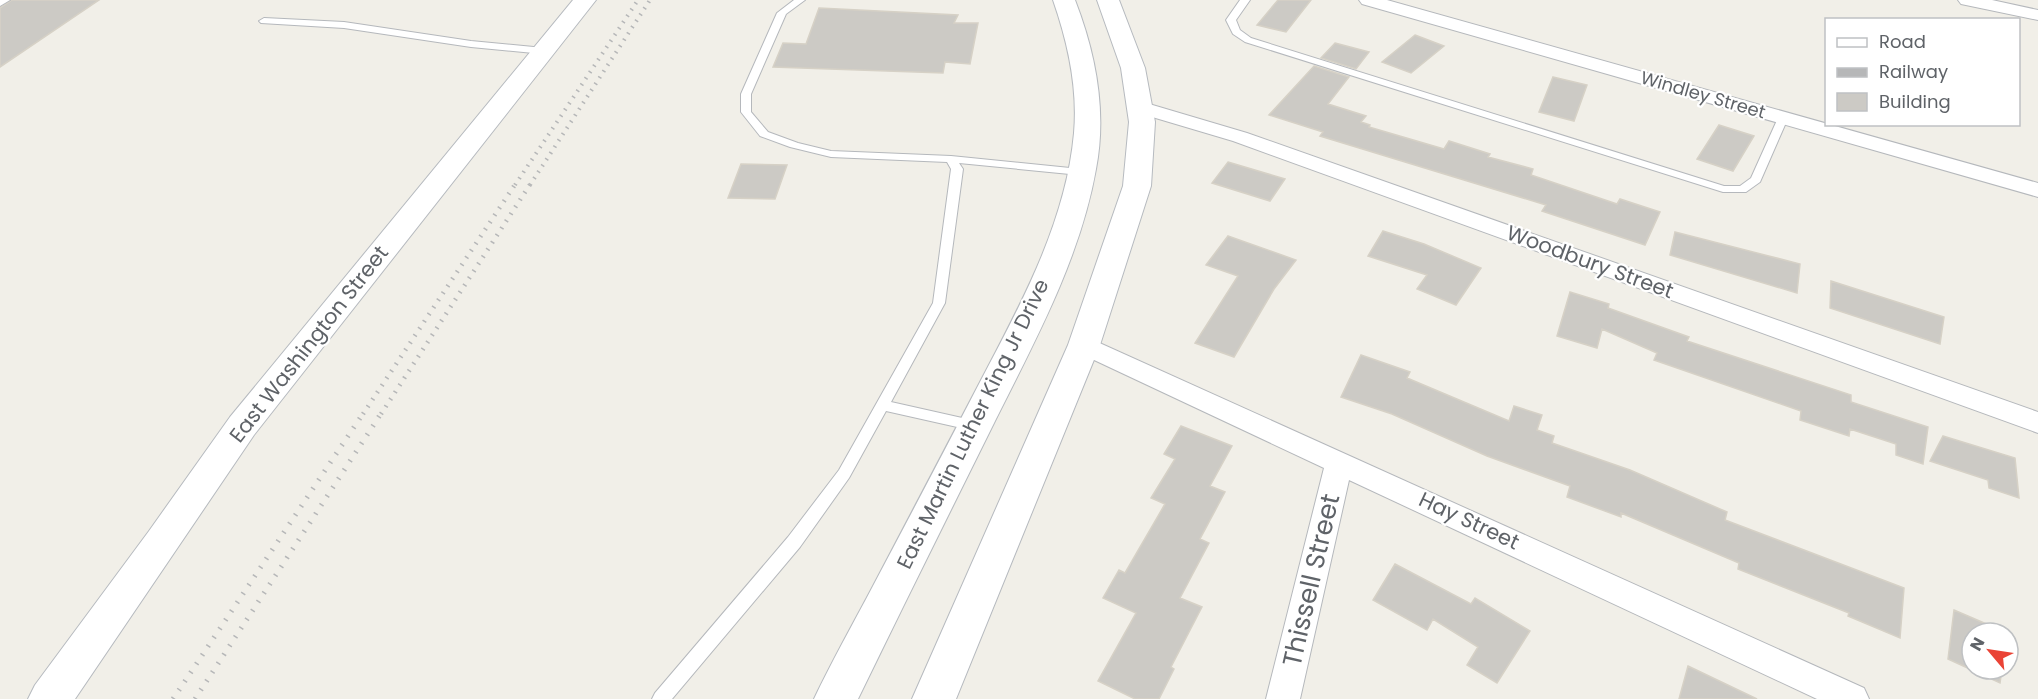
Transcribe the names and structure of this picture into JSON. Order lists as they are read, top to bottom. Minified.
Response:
{"streets":{"main road":["East Washington Street","East Martin Luther King Jr Drive"],"street":["Windley Street","Woodbury Street","Hay Street","Thissell Street"]},"crossings":[["Hay Street","Thissell Street"]],"legend":["Road","Railway","Building"],"north":"top left"}
